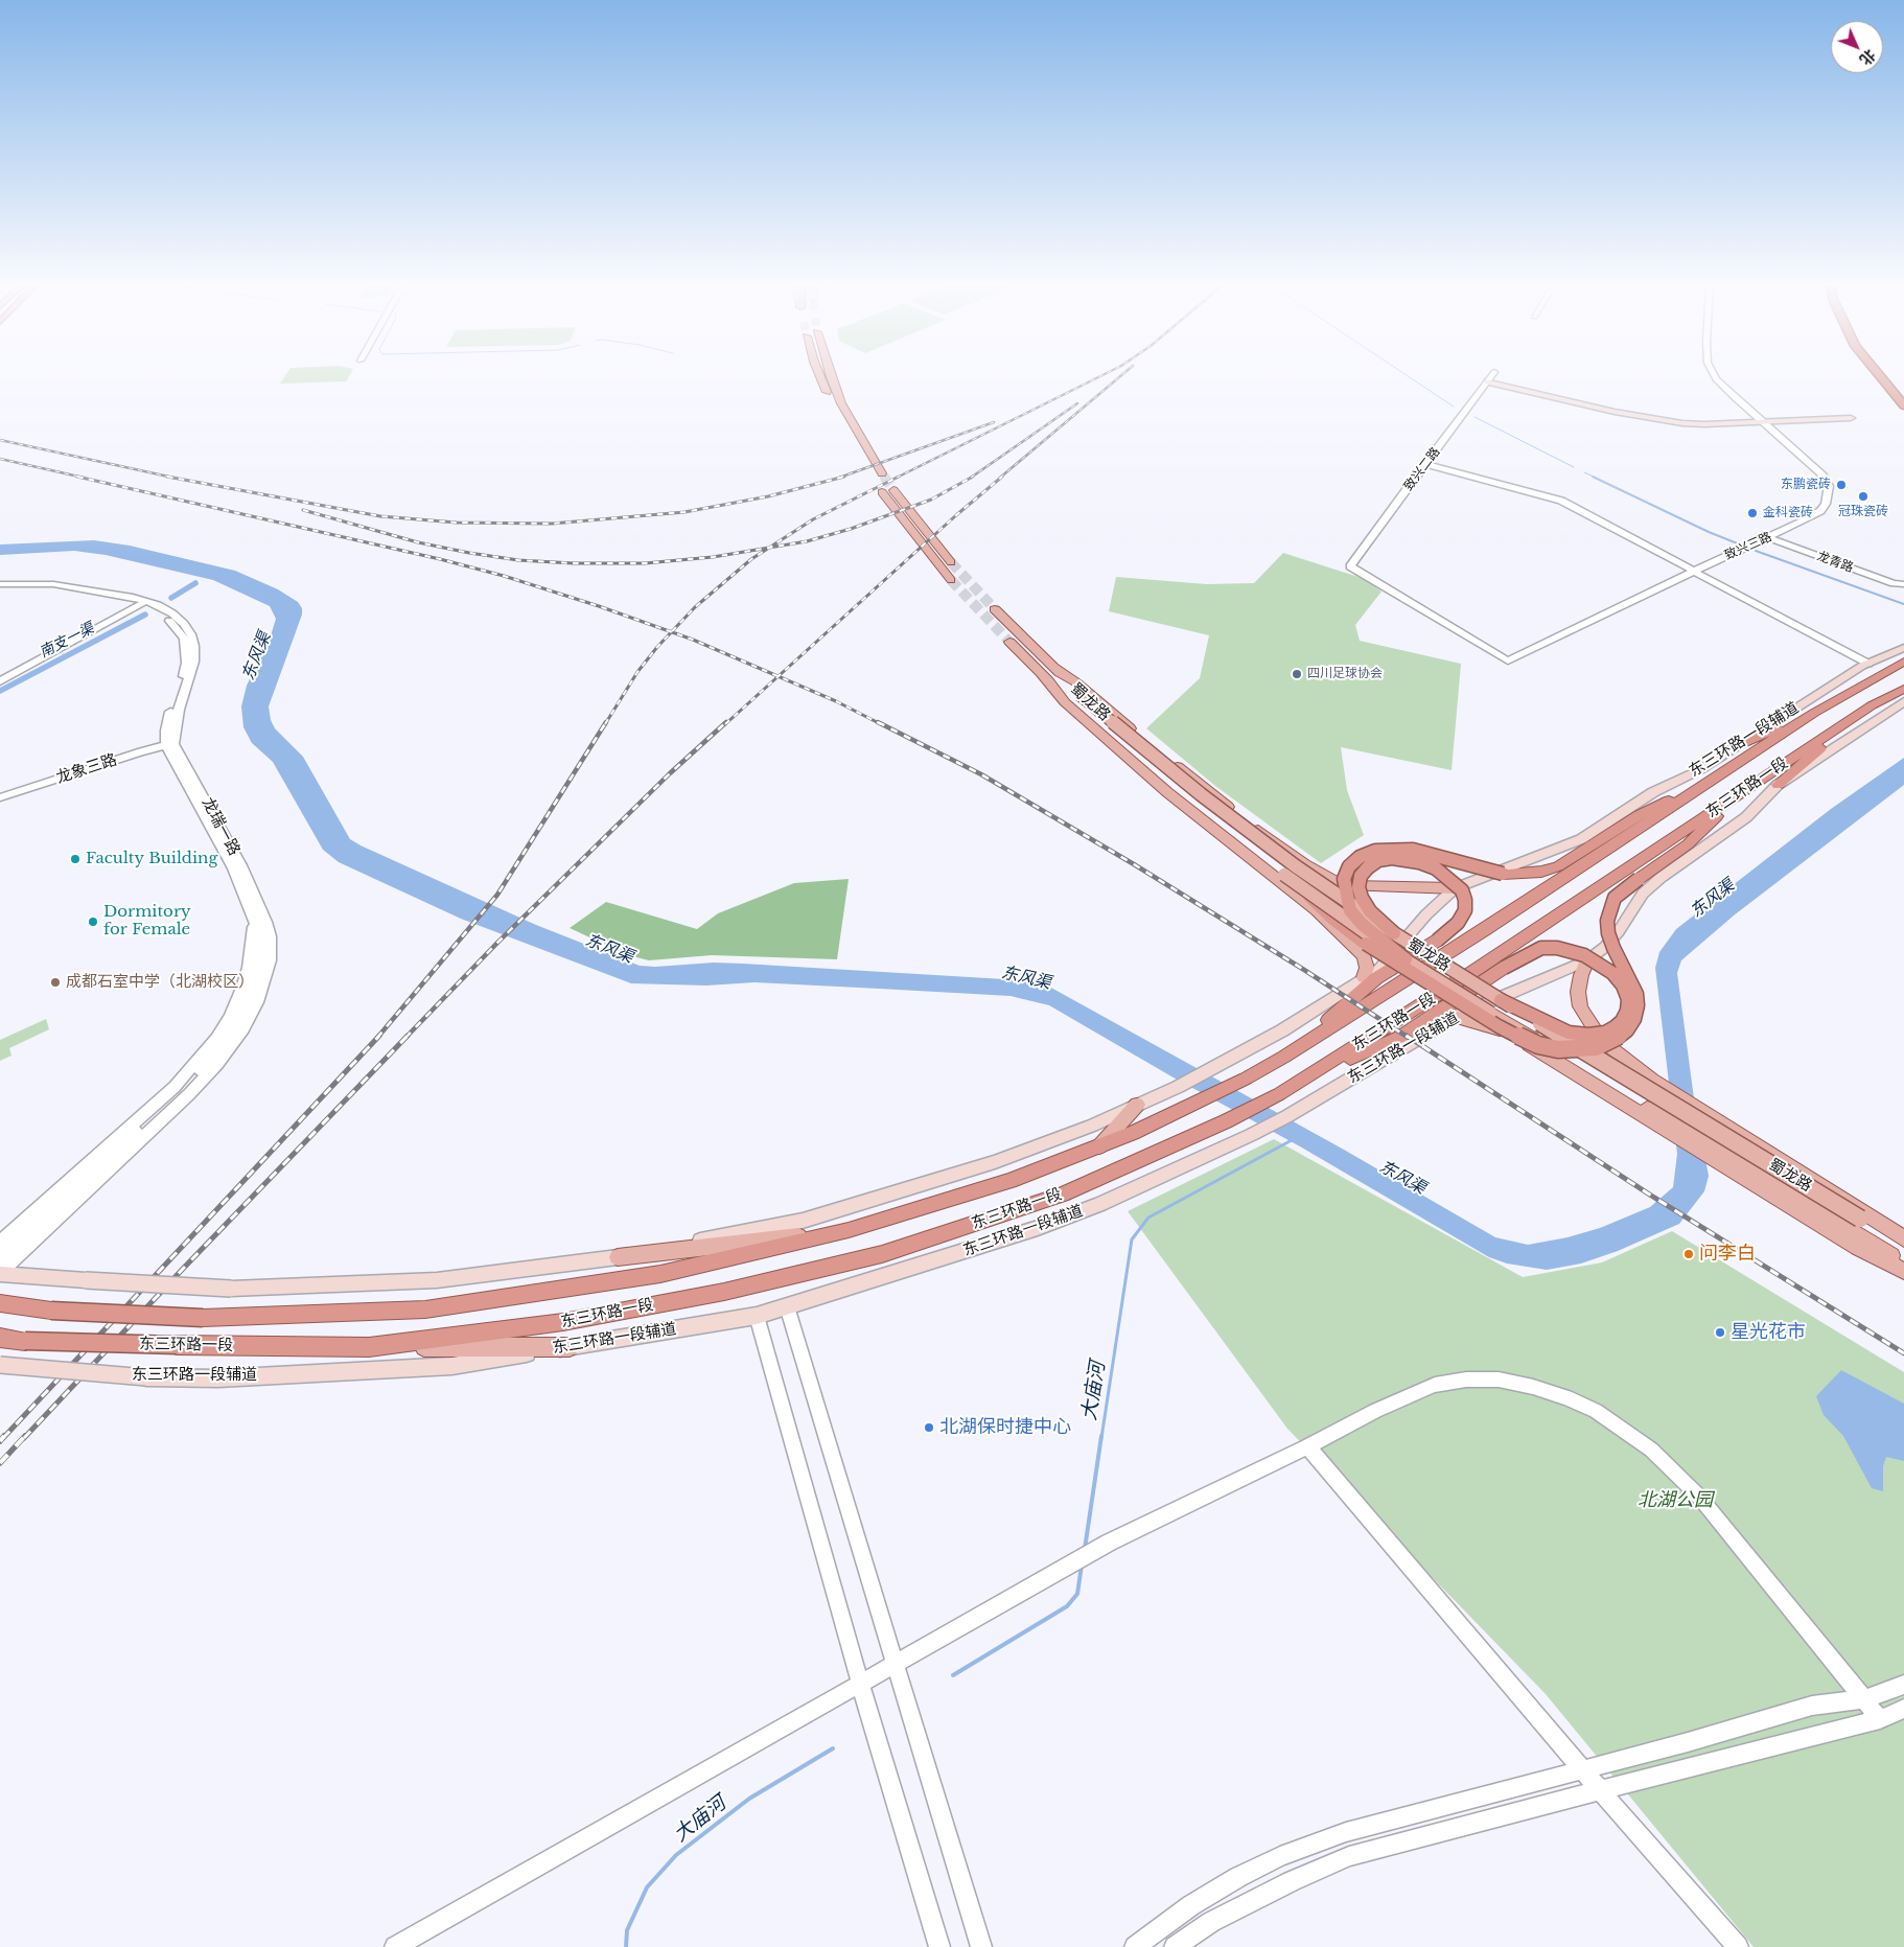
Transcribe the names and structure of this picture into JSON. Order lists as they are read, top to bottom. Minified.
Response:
{"streets":{"highway":["东三环路一段"],"main road":["蜀龙路","东三环路一段辅道"],"street":["致兴二路","致兴三路","龙青路","龙象三路","龙瑞一路"]},"crossings":[["致兴二路","致兴三路"],["致兴三路","龙青路"],["龙象三路","龙瑞一路"]],"water":["南支一渠","东风渠","大庙河"],"parks":["北湖公园"],"places":["东鹏瓷砖","冠珠瓷砖","金科瓷砖","四川足球协会","Faculty Building","Dormitory for Female","成都石室中学（北湖校区）","问李白","星光花市","北湖保时捷中心"],"north":"bottom right"}
